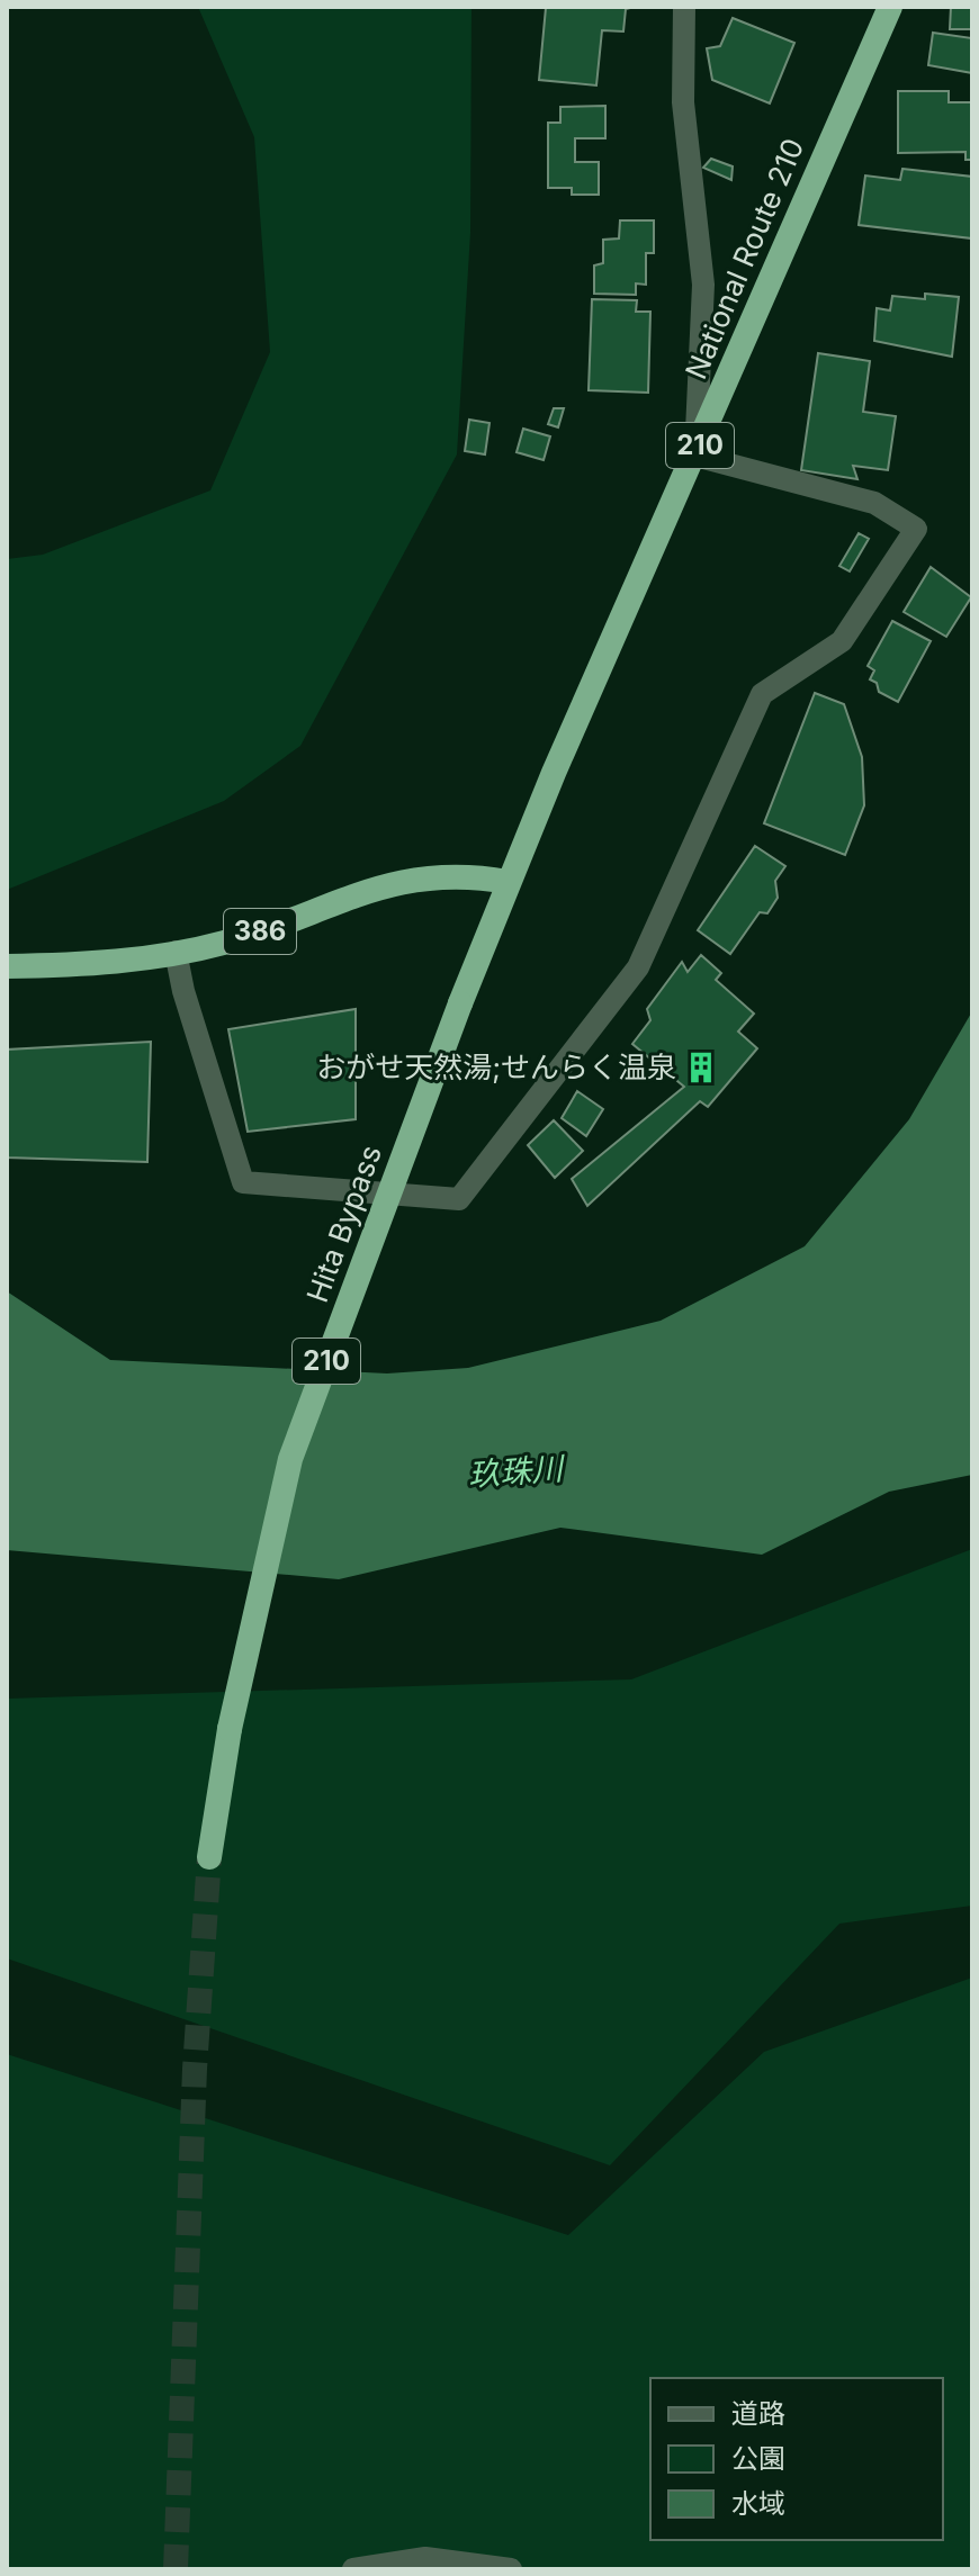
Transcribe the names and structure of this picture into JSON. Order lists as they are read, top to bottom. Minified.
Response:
{"streets":{"highway":["National Route 210","210","386","Hita Bypass"]},"crossings":[["National Route 210","386"],["National Route 210","Hita Bypass"],["386","Hita Bypass"]],"water":["玖珠川"],"places":{"building":["おがせ天然湯;せんらく温泉"]},"legend":["道路","公園","水域"]}
